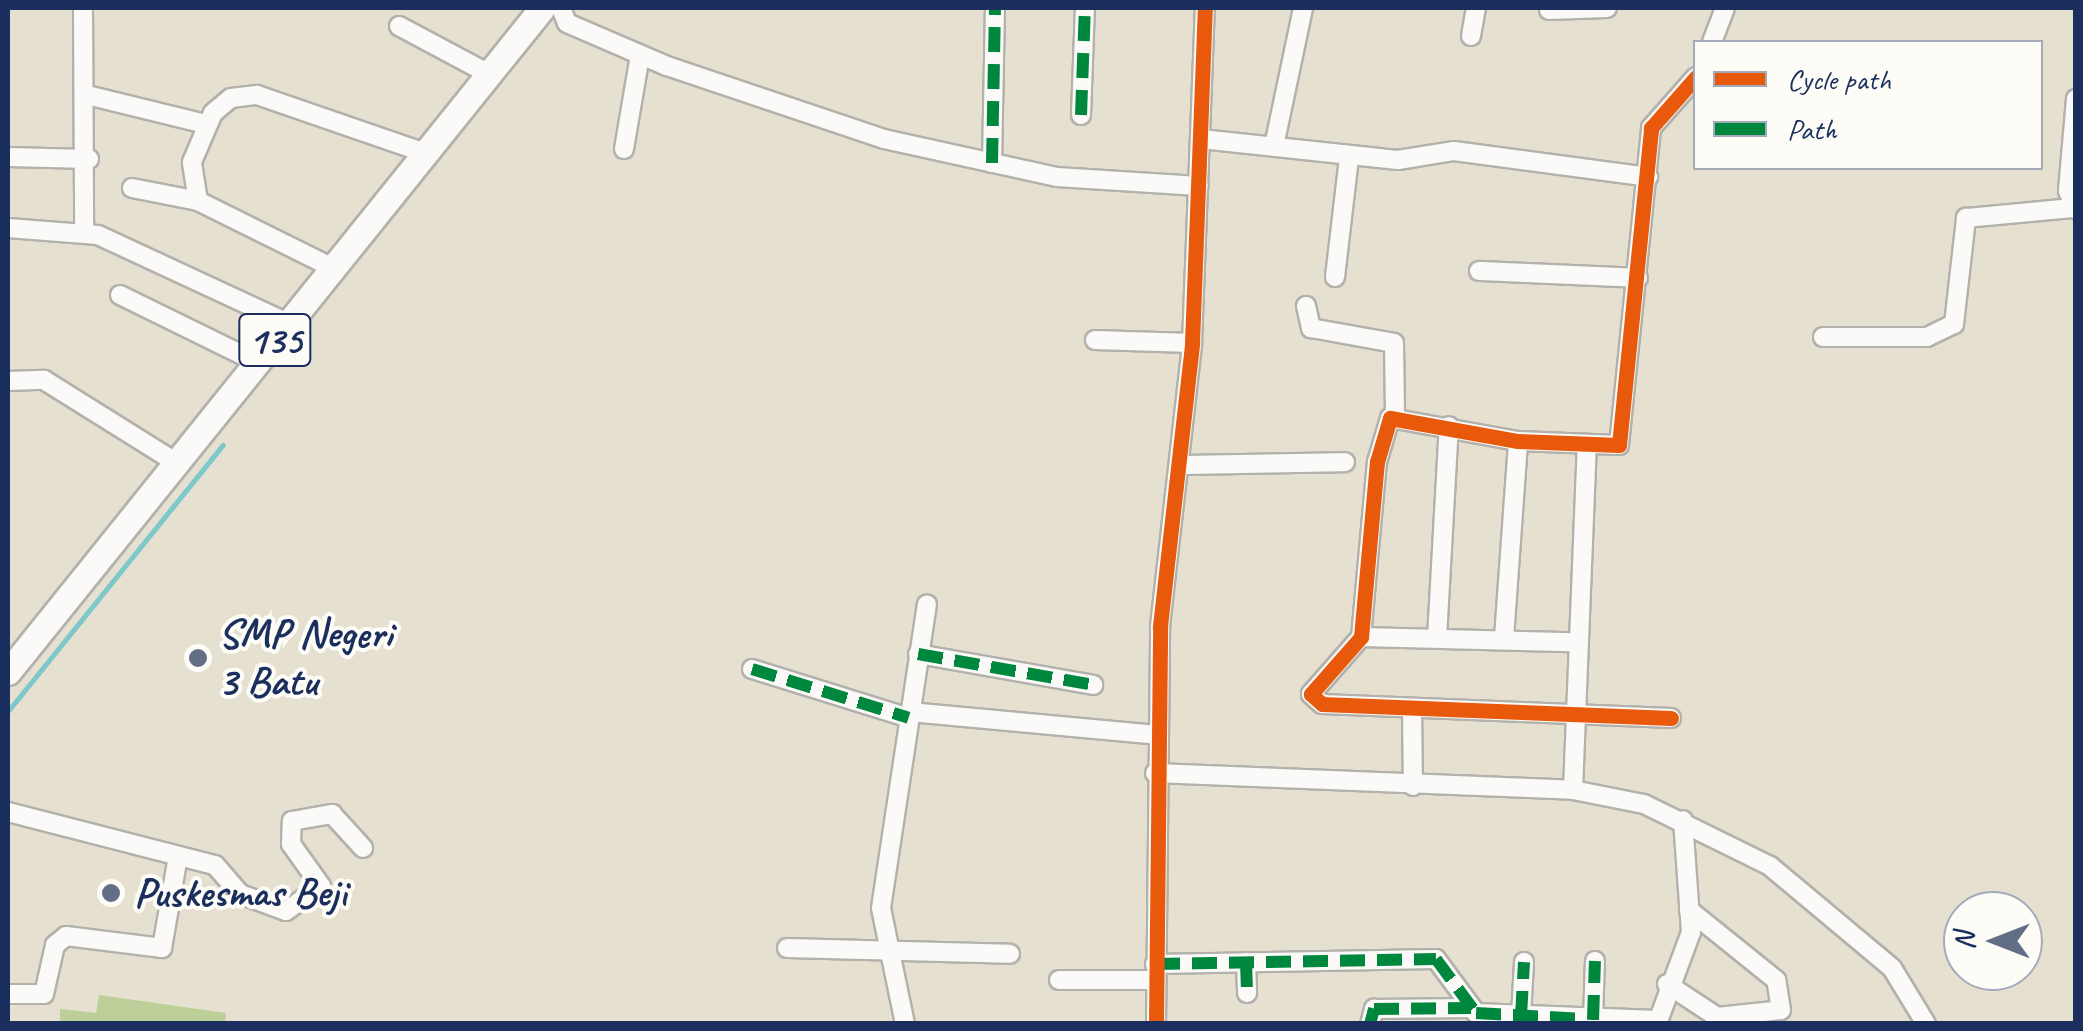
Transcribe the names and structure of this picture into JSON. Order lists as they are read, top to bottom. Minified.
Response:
{"streets":{"main road":["135"]},"places":["SMP Negeri 3 Batu","Puskesmas Beji"],"legend":["Cycle path","Path"],"north":"left"}
